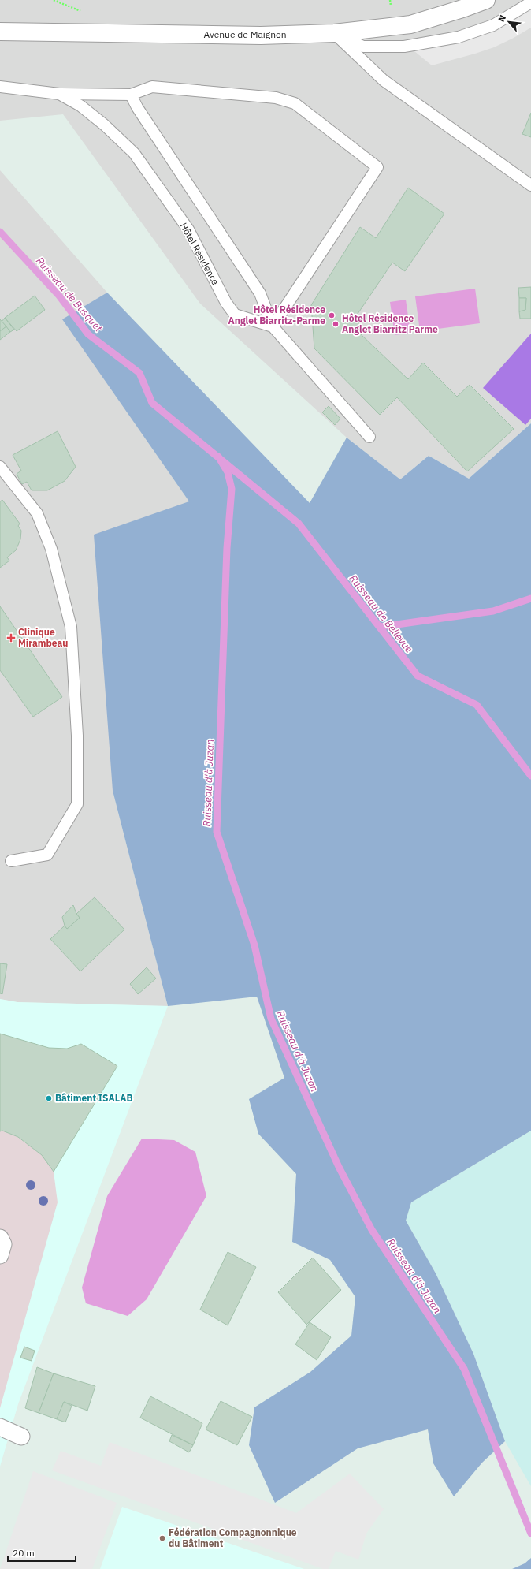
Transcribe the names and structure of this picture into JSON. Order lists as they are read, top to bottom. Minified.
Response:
{"streets":{"street":["Avenue de Maignon"],"lane":["Hôtel Résidence"]},"water":["Ruisseau de Busquet","Ruisseau de Bellevue","Ruisseau d'à Juzan"],"places":{"other":["Hôtel Résidence Anglet Biarritz-Parme","Hôtel Résidence Anglet Biarritz Parme","Bâtiment ISALAB","Fédération Compagnonnique du Bâtiment"],"health":["Clinique Mirambeau"]},"scale_bar":"20 m","north":"top left"}
